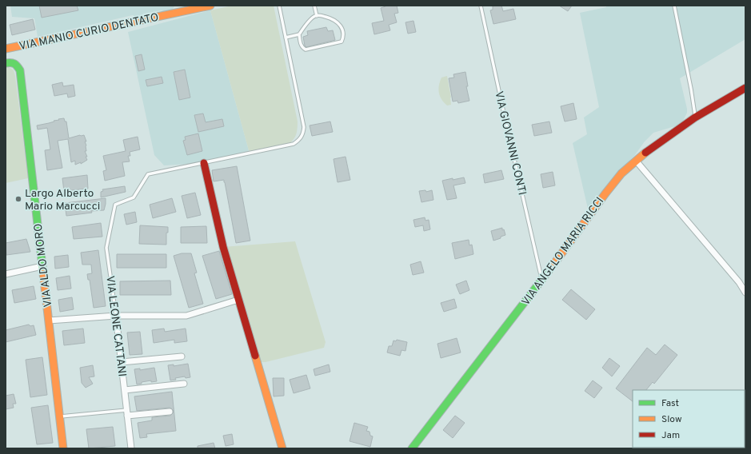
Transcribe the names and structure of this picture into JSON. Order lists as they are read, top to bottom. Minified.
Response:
{"streets":{"main road":["VIA MANIO CURIO DENTATO","VIA ANGELO MARIA RICCI","VIA ALDO MORO"],"street":["VIA LEONE CATTANI"],"lane":["VIA GIOVANNI CONTI"]},"crossings":[["VIA GIOVANNI CONTI","VIA ANGELO MARIA RICCI"]],"places":["Largo Alberto Mario Marcucci"],"legend":["Fast","Slow","Jam"]}
